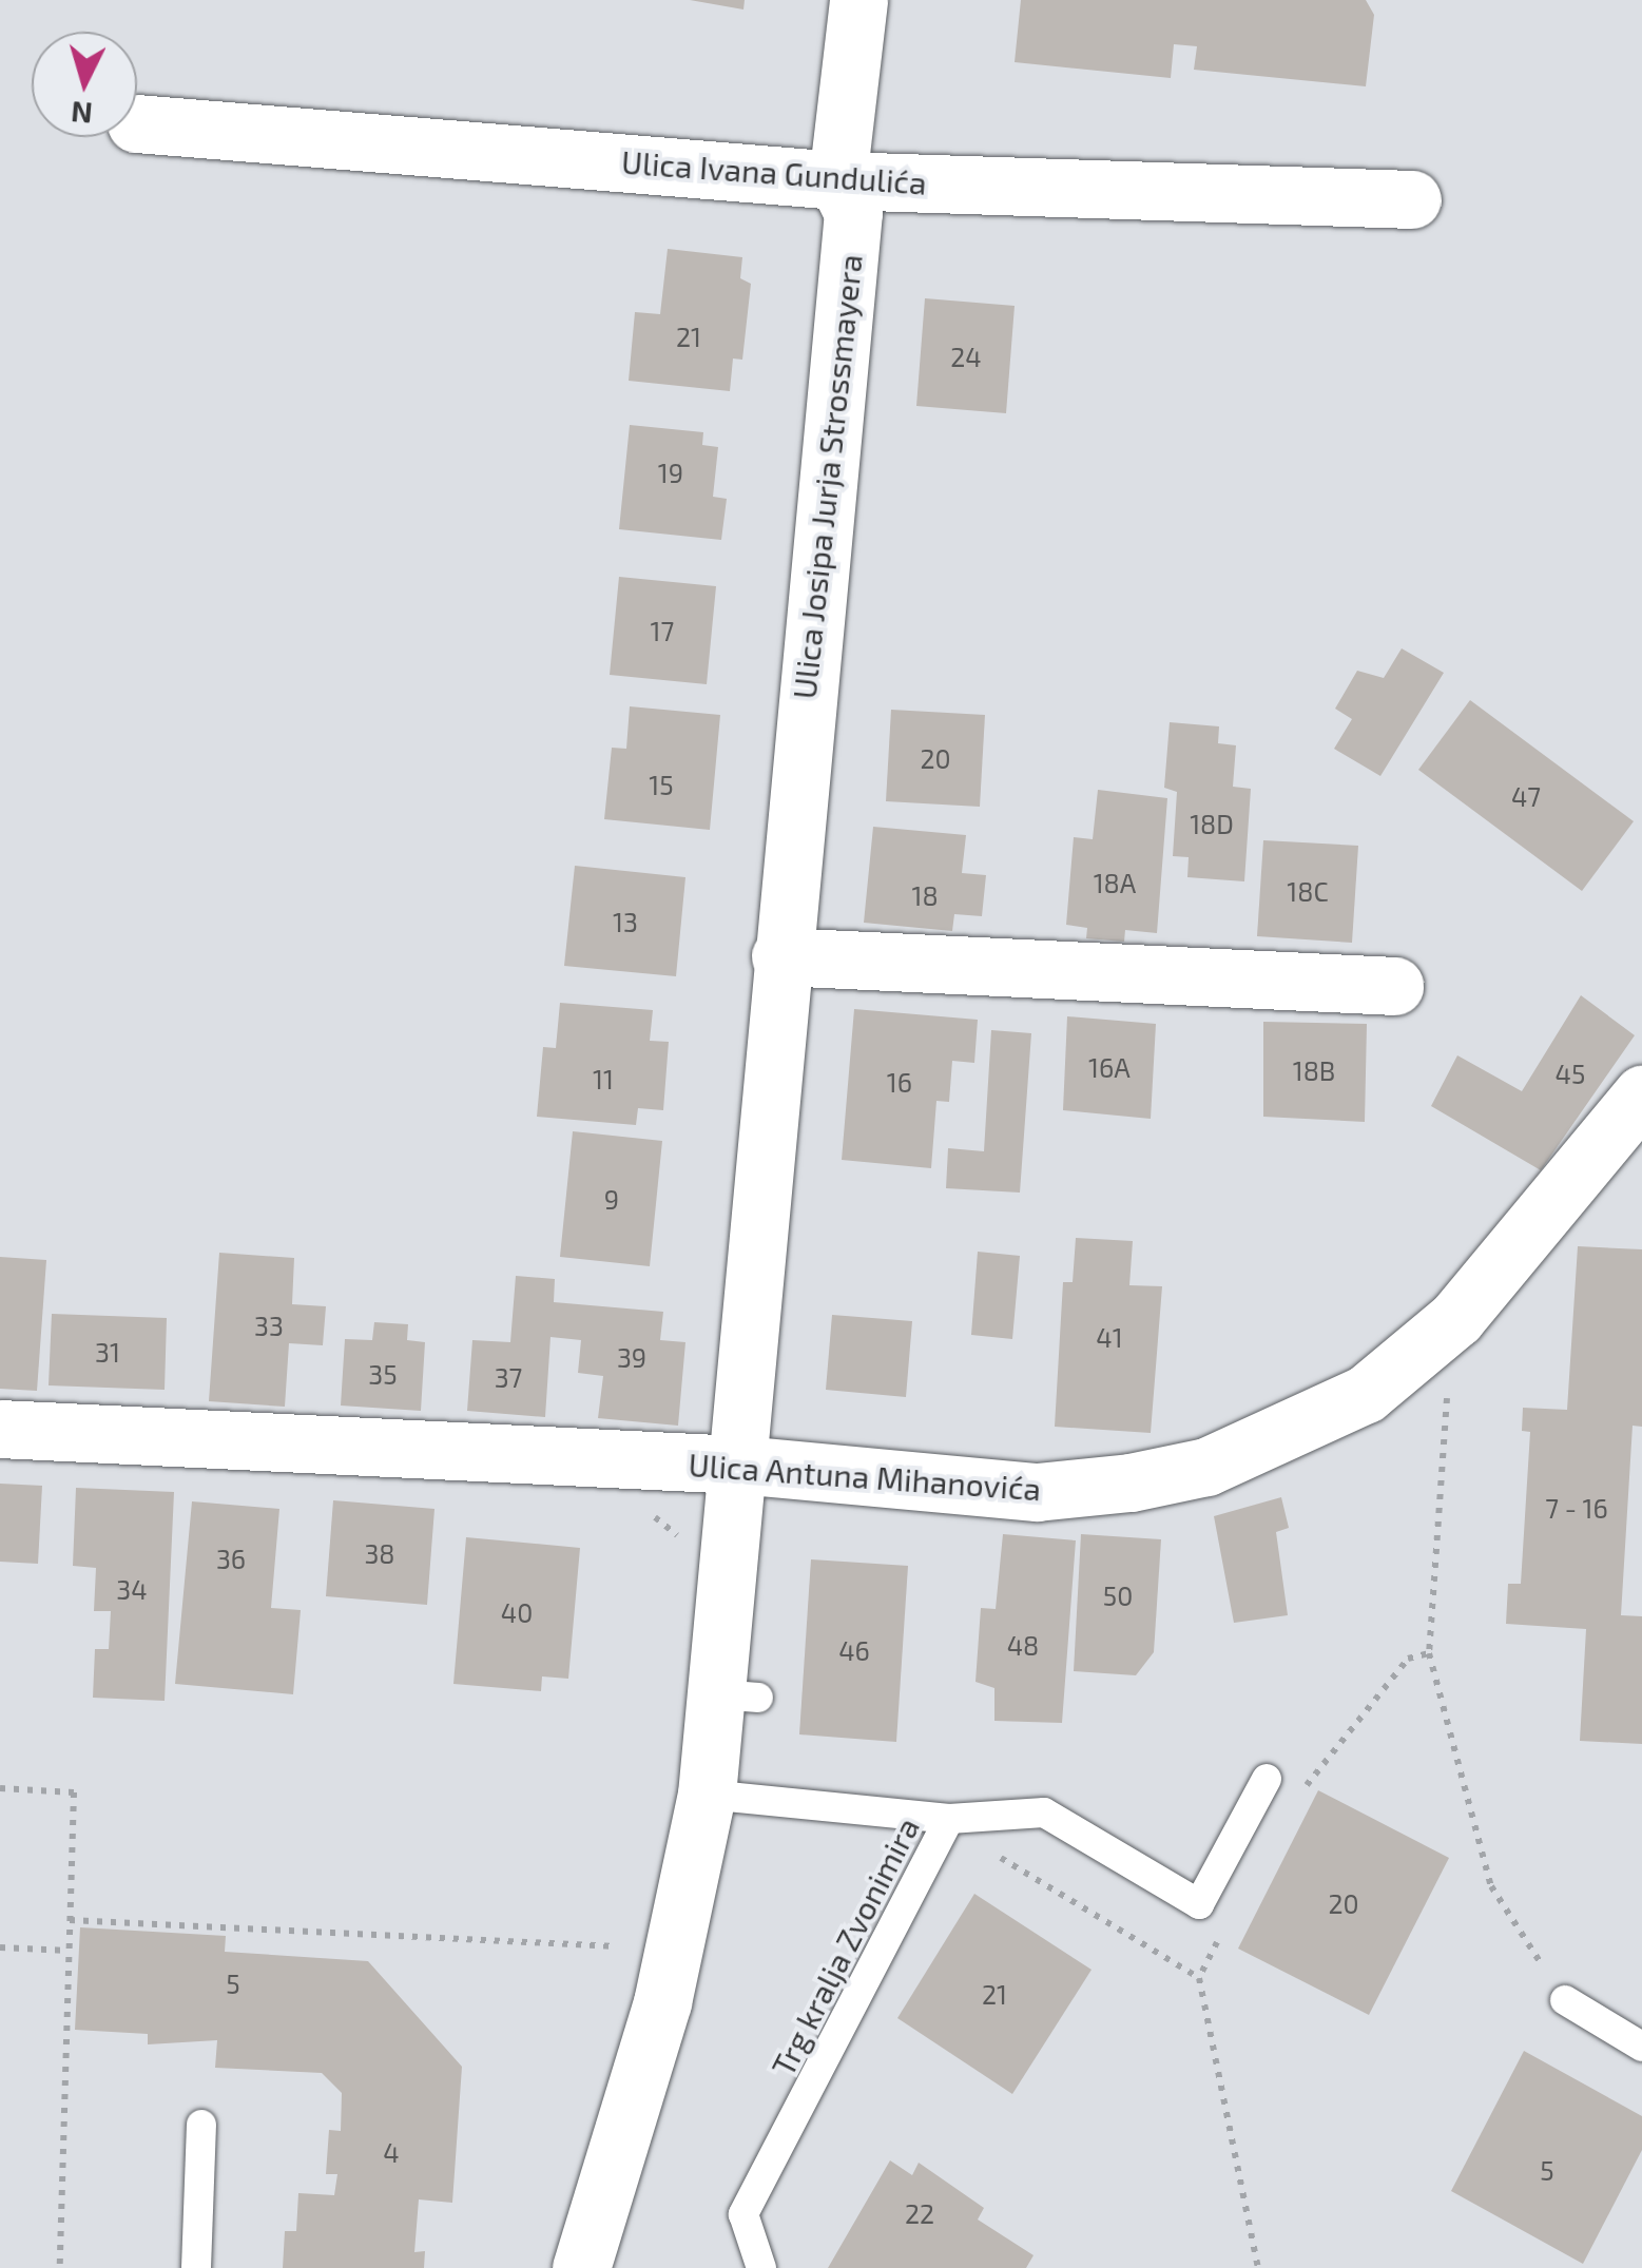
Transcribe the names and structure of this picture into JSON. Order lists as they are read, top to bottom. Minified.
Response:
{"streets":{"street":["Ulica Ivana Gundulića","Ulica Josipa Jurja Strossmayera","Ulica Antuna Mihanovića"],"lane":["Trg kralja Zvonimira"]},"crossings":[["Ulica Ivana Gundulića","Ulica Josipa Jurja Strossmayera"],["Ulica Josipa Jurja Strossmayera","Ulica Antuna Mihanovića"],["Ulica Josipa Jurja Strossmayera","Trg kralja Zvonimira"]],"house_numbers":["21","24","19","17","20","15","47","18D","18A","18C","18","13","16A","18B","45","11","16","9","33","41","31","39","35","37","7 - 16","38","36","34","50","40","48","46","20","5","21","4","5","22"],"north":"bottom"}
